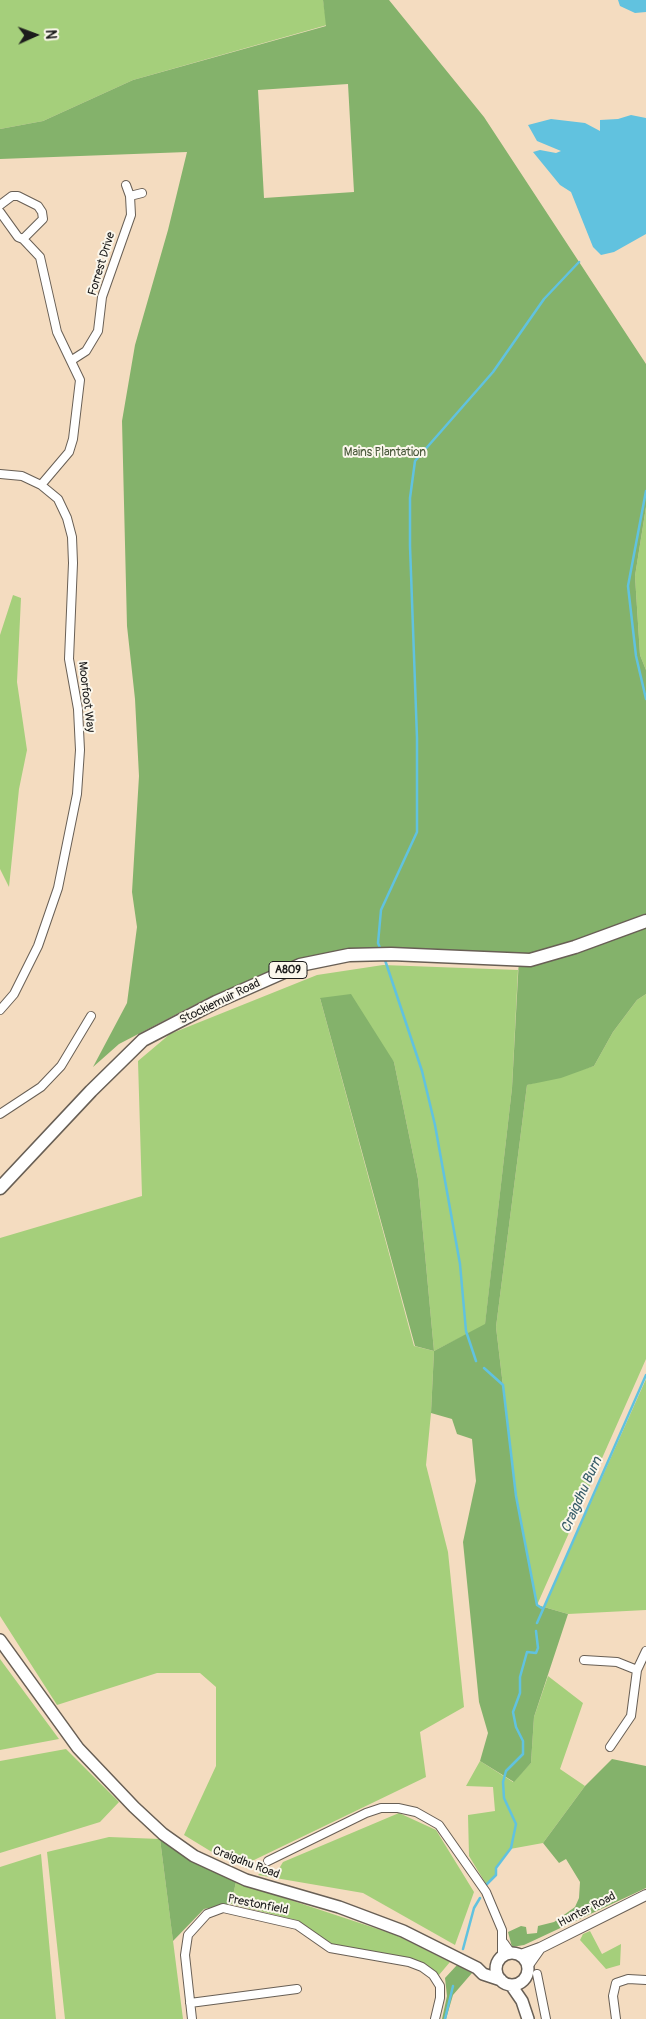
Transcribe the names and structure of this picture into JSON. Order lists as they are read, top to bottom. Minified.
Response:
{"streets":{"main road":["A809","Stockiemuir Road","Craigdhu Road"],"street":["Forrest Drive","Moorfoot Way","Prestonfield","Hunter Road"]},"crossings":[["Craigdhu Road","Hunter Road"]],"water":["Craigdhu Burn"],"parks":["Mains Plantation"],"north":"right"}
